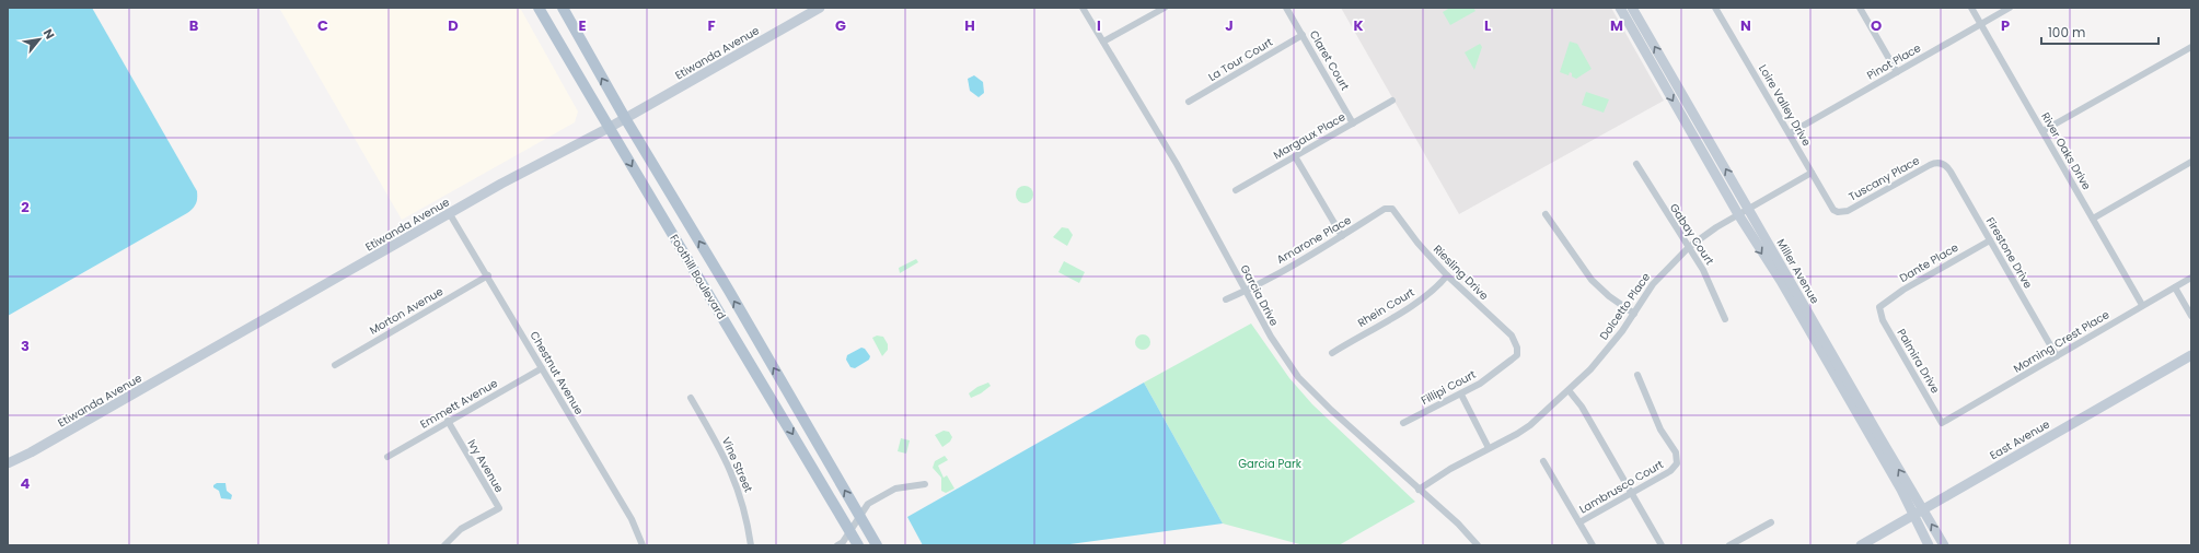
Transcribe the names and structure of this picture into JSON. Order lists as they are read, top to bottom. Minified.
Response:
{"streets":{"main road":["Etiwanda Avenue","Miller Avenue","Foothill Boulevard","East Avenue"],"street":["La Tour Court","Claret Court","Pinot Place","Loire Valley Drive","Margaux Place","River Oaks Drive","Tuscany Place","Gabay Court","Amarone Place","Firestone Drive","Dante Place","Riesling Drive","Garcia Drive","Dolcetto Place","Rhein Court","Morton Avenue","Morning Crest Place","Palmira Drive","Chestnut Avenue","Fillipi Court","Emmett Avenue","Vine Street","Ivy Avenue","Lambrusco Court"]},"crossings":[["Etiwanda Avenue","Foothill Boulevard"],["Etiwanda Avenue","Chestnut Avenue"],["La Tour Court","Claret Court"],["Claret Court","Margaux Place"],["Pinot Place","Loire Valley Drive"],["Pinot Place","River Oaks Drive"],["Loire Valley Drive","Tuscany Place"],["Loire Valley Drive","Dolcetto Place"],["River Oaks Drive","Morning Crest Place"],["Tuscany Place","Firestone Drive"],["Gabay Court","Dolcetto Place"],["Amarone Place","Riesling Drive"],["Amarone Place","Garcia Drive"],["Firestone Drive","Dante Place"],["Firestone Drive","Morning Crest Place"],["Dante Place","Palmira Drive"],["Miller Avenue","Dolcetto Place"],["Miller Avenue","East Avenue"],["Riesling Drive","Rhein Court"],["Riesling Drive","Fillipi Court"],["Garcia Drive","Dolcetto Place"],["Morton Avenue","Chestnut Avenue"],["Morning Crest Place","Palmira Drive"],["Chestnut Avenue","Emmett Avenue"],["Emmett Avenue","Ivy Avenue"]],"parks":["Garcia Park"],"scale_bar":"100 m","north":"top right","grid":{"columns":["B","C","D","E","F","G","H","I","J","K","L","M","N","O","P"],"rows":["2","3","4"]}}
